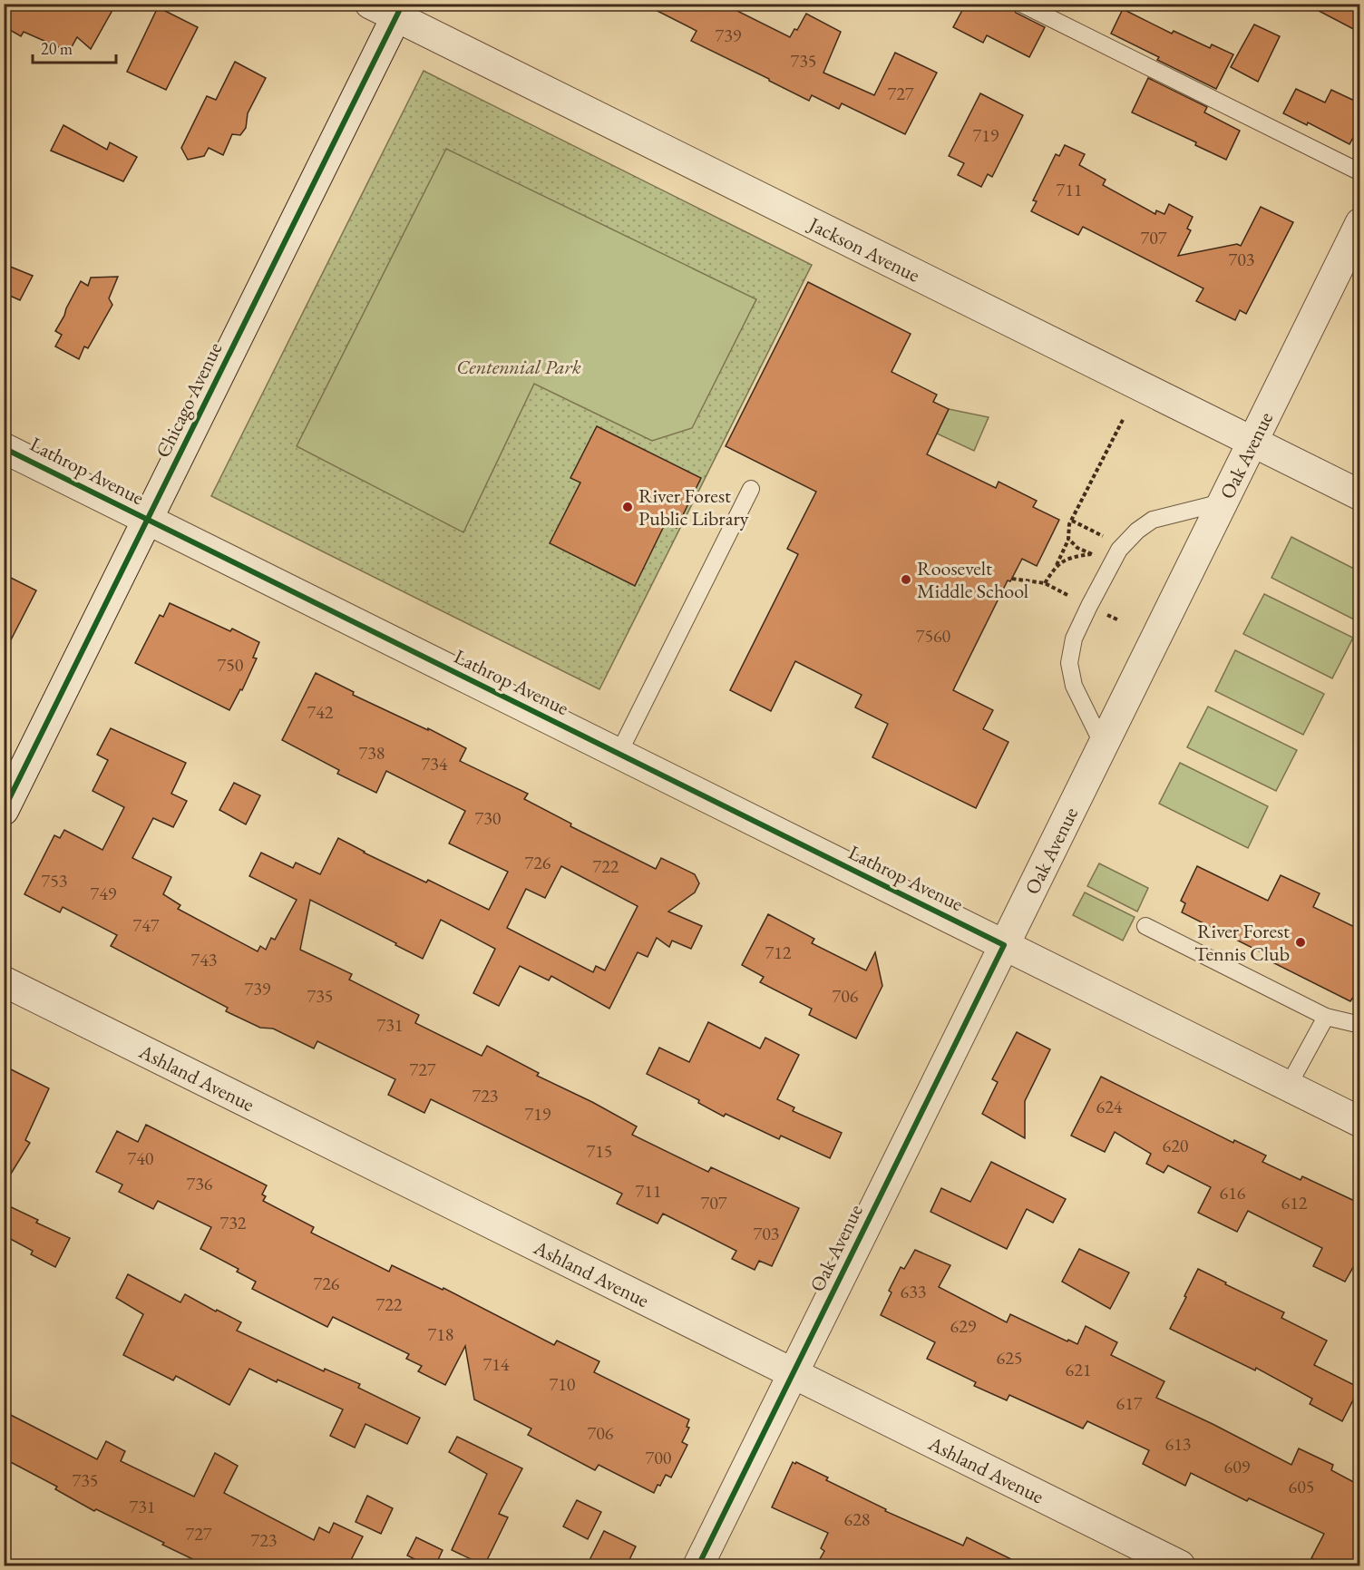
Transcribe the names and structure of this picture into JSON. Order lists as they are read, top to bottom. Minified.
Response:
{"streets":{"street":["Jackson Avenue","Chicago Avenue","Oak Avenue","Lathrop Avenue","Ashland Avenue"]},"crossings":[["Jackson Avenue","Chicago Avenue"],["Jackson Avenue","Oak Avenue"],["Chicago Avenue","Lathrop Avenue"],["Oak Avenue","Lathrop Avenue"],["Oak Avenue","Ashland Avenue"]],"parks":["Centennial Park"],"places":["River Forest Public Library","Roosevelt Middle School","River Forest Tennis Club"],"house_numbers":["739","735","727","719","711","707","703","7560","750","742","738","734","730","726","722","753","749","747","712","743","739","735","706","731","727","723","624","719","620","715","740","736","711","616","707","612","732","703","726","633","722","629","718","625","714","621","710","617","706","613","700","609","735","605","731","628","727","723"],"scale_bar":"20 m"}
